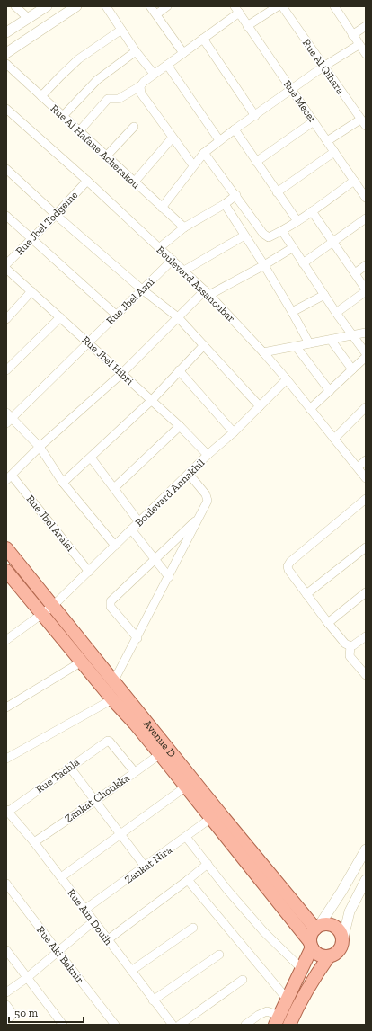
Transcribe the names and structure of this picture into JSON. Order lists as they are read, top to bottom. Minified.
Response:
{"streets":{"main road":["Avenue D"],"street":["Rue Al Qihara","Rue Mecer","Rue Al Hafane Acherakou","Rue Jbel Todgeine","Boulevard Assanoubar","Rue Jbel Asni","Rue Jbel Hibri","Boulevard Annakhil","Rue Jbel Araisi","Rue Tachla","Zankat Choukka","Zankat Nira","Rue Ain Douih","Rue Aki Baknir"]},"crossings":[["Rue Jbel Todgeine","Boulevard Assanoubar"],["Boulevard Assanoubar","Rue Jbel Asni"],["Boulevard Assanoubar","Boulevard Annakhil"],["Rue Jbel Asni","Rue Jbel Hibri"],["Rue Jbel Hibri","Boulevard Annakhil"],["Boulevard Annakhil","Rue Jbel Araisi"],["Boulevard Annakhil","Avenue D"],["Avenue D","Zankat Choukka"],["Avenue D","Zankat Nira"],["Rue Tachla","Zankat Choukka"],["Rue Tachla","Rue Ain Douih"],["Zankat Choukka","Rue Ain Douih"],["Zankat Nira","Rue Ain Douih"]],"scale_bar":"50 m"}
